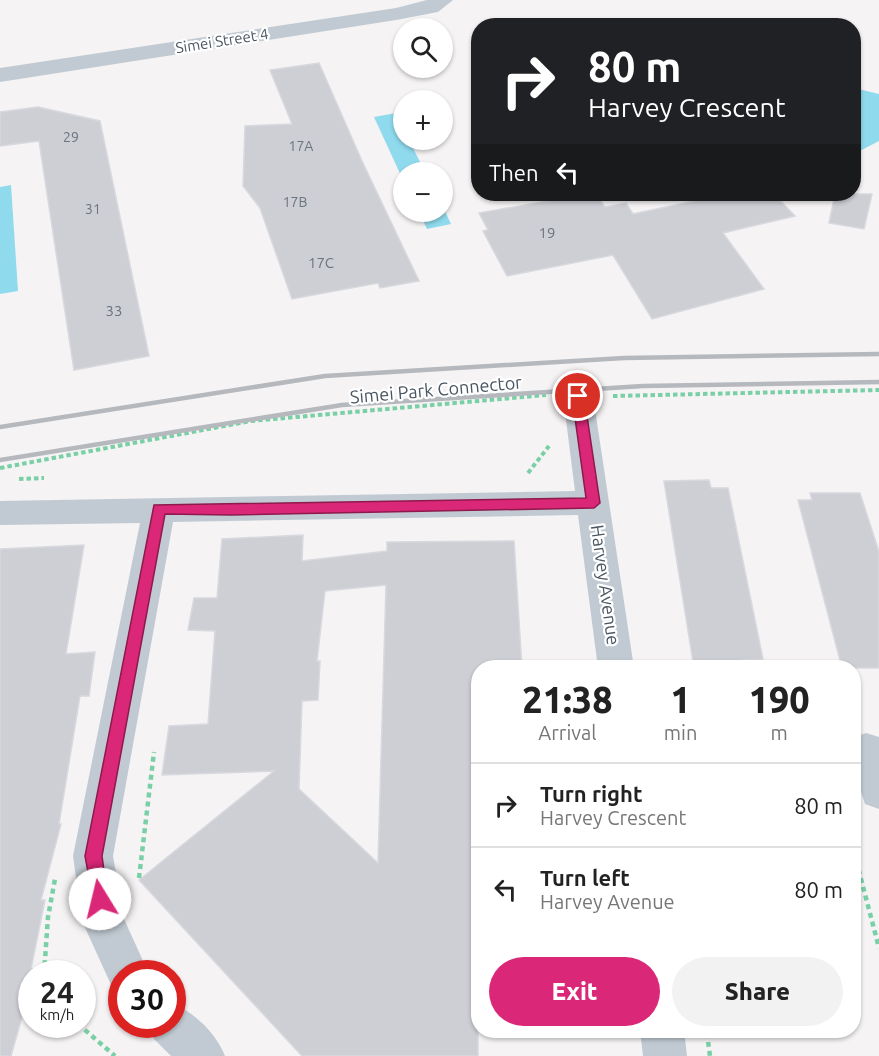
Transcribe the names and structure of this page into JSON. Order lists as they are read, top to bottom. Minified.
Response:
{"streets":{"street":["Simei Street 4","Harvey Avenue"],"path":["Simei Park Connector"]},"crossings":[["Simei Park Connector","Harvey Avenue"]],"house_numbers":["29","17A","17B","31","19","17C","33"],"page":{"map_buttons":["+","−"],"turn":["80 m","Harvey Crescent"],"then":"Then","eta":["21:38","Arrival","1","min","190","m"],"list":[{"name":"Turn right","note":"Harvey Crescent","value":"80 m"},{"name":"Turn left","note":"Harvey Avenue","value":"80 m"}],"buttons":["Exit","Share"],"speed":"24 km/h","limit":"30"}}
